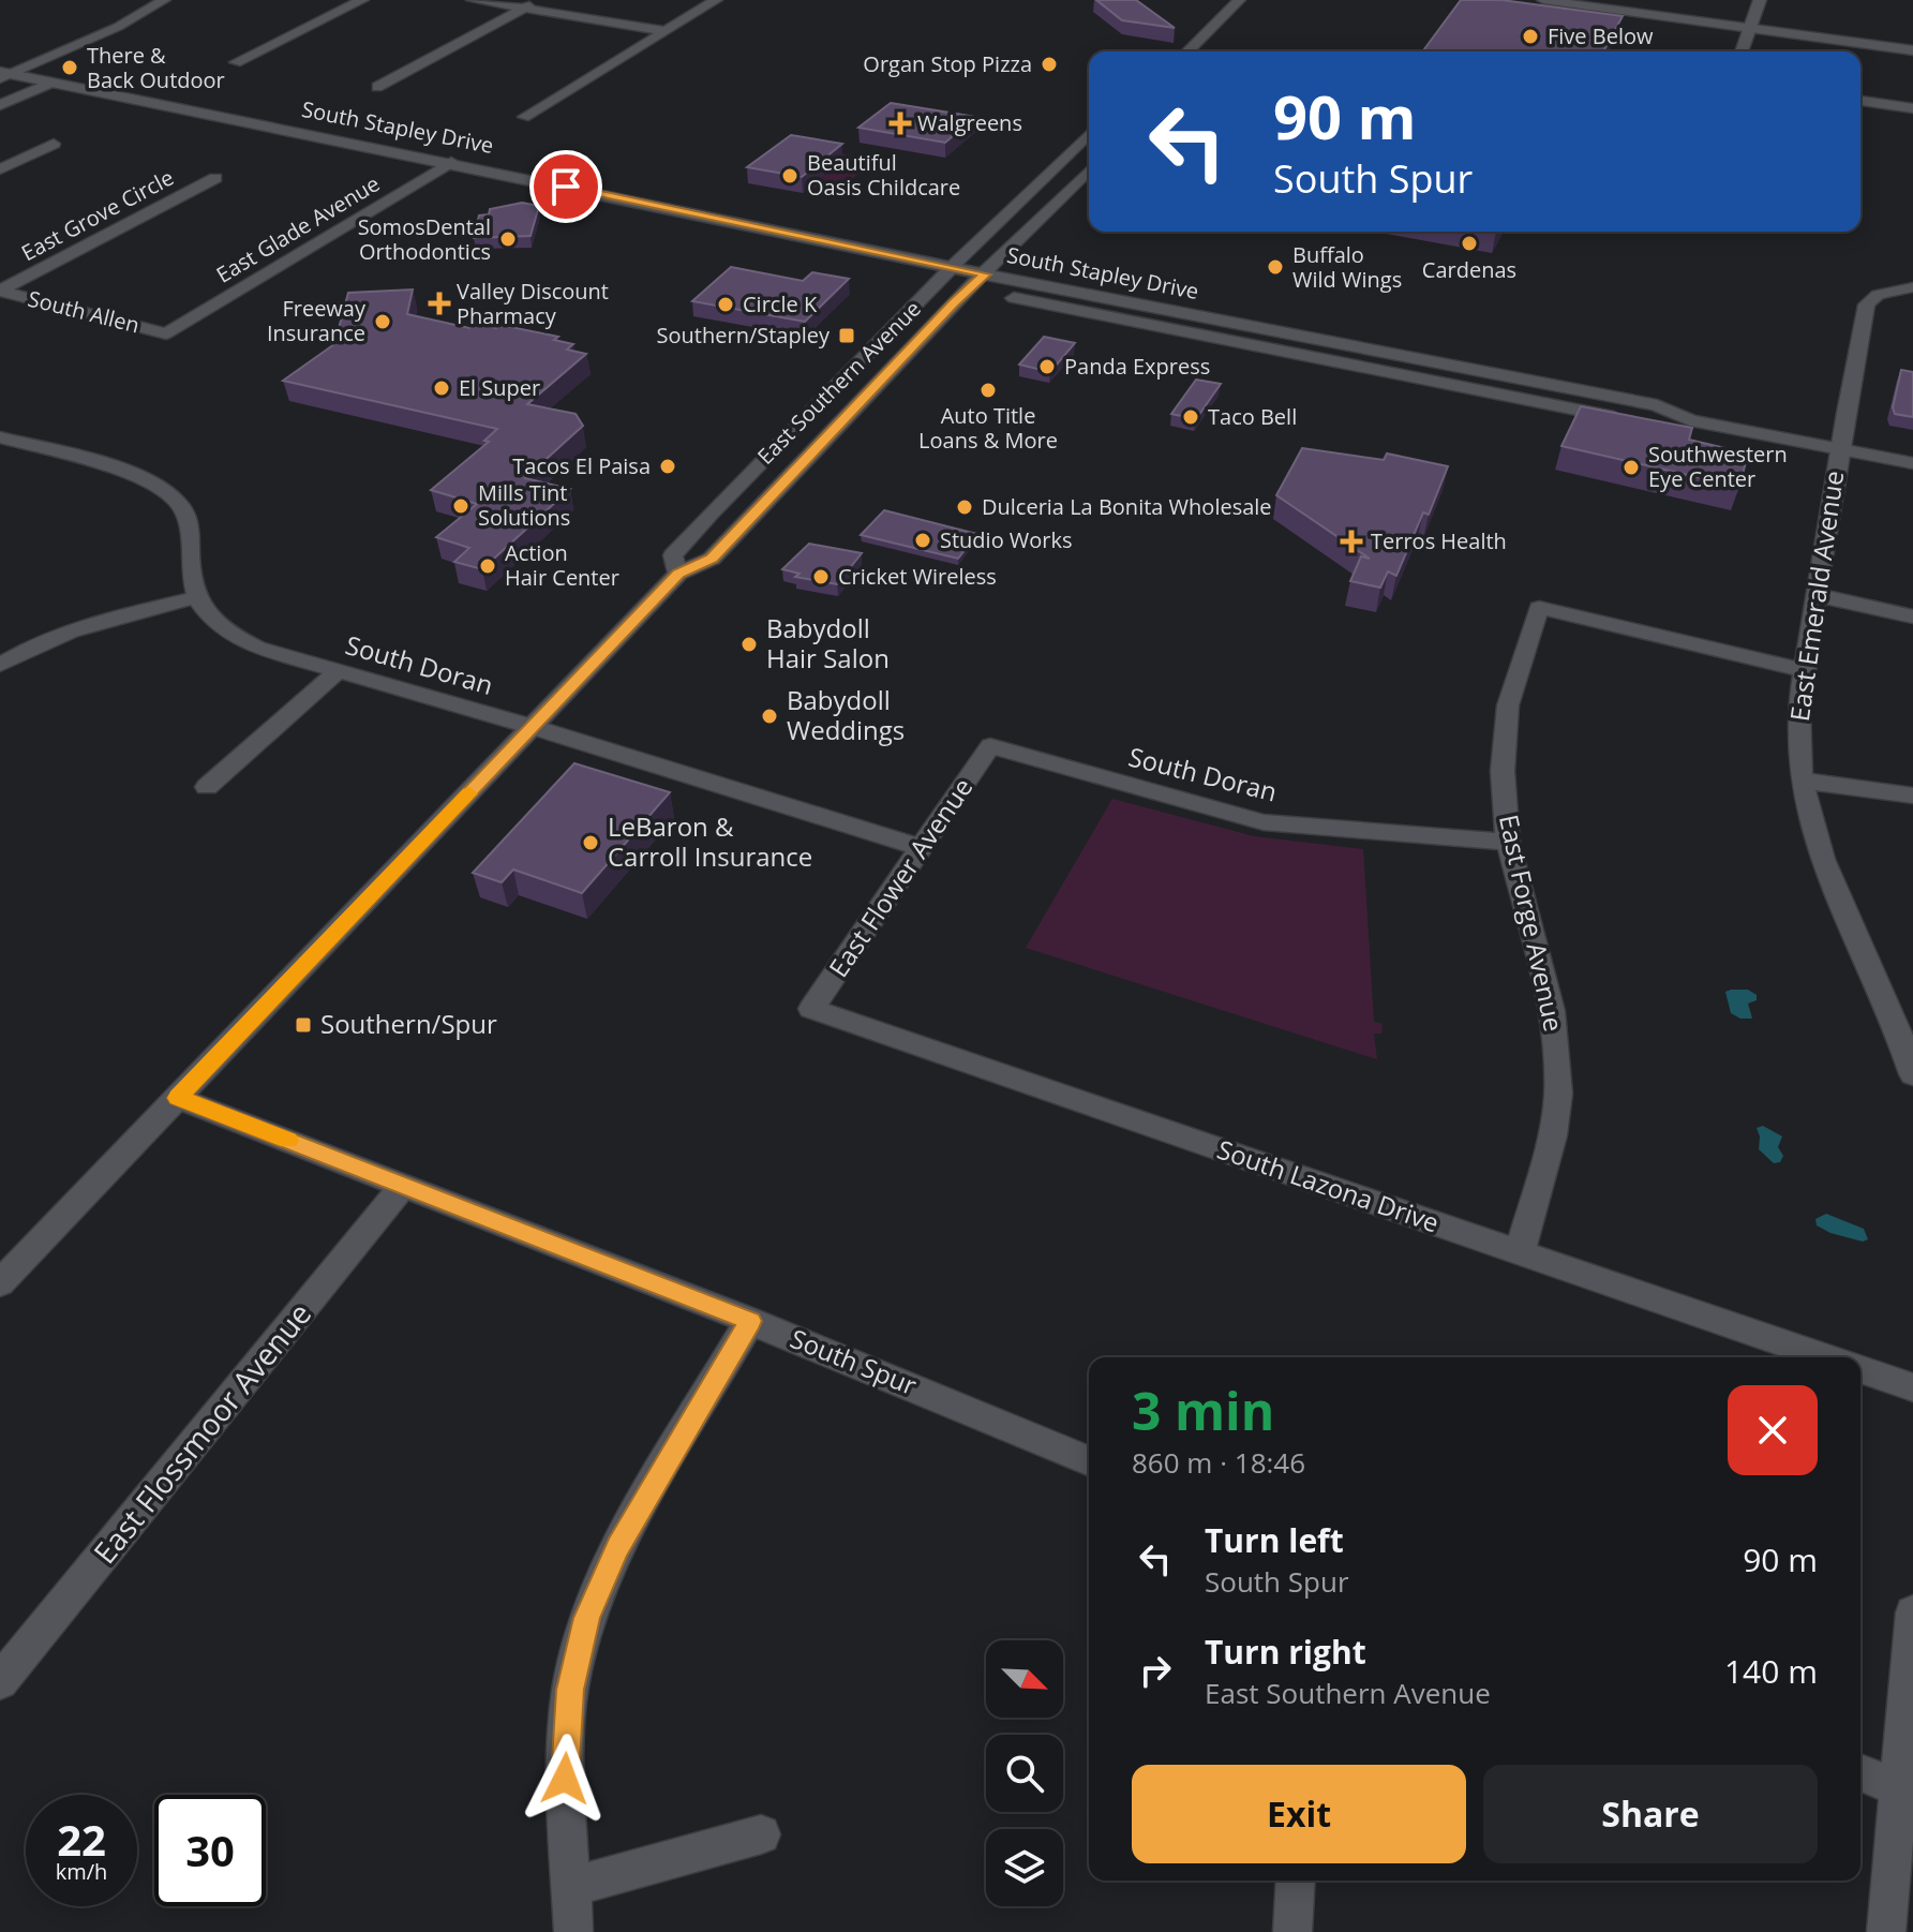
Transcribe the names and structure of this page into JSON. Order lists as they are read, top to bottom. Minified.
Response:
{"streets":{"street":["South Stapley Drive","East Grove Circle","East Glade Avenue","South Allen","East Southern Avenue","East Emerald Avenue","South Doran","East Flower Avenue","East Forge Avenue","South Lazona Drive","South Spur","East Flossmoor Avenue"]},"crossings":[["South Stapley Drive","East Glade Avenue"],["South Stapley Drive","East Southern Avenue"],["South Stapley Drive","East Emerald Avenue"],["East Grove Circle","South Allen"],["East Glade Avenue","South Allen"],["East Southern Avenue","South Doran"],["East Southern Avenue","South Spur"],["East Emerald Avenue","East Forge Avenue"],["South Doran","East Flower Avenue"],["South Doran","East Forge Avenue"],["East Flower Avenue","South Lazona Drive"],["East Forge Avenue","South Lazona Drive"],["South Spur","East Flossmoor Avenue"]],"places":{"other":["Five Below","Organ Stop Pizza","There & Back Outdoor","Beautiful Oasis Childcare","SomosDental Orthodontics","Cardenas","Buffalo Wild Wings","Circle K","Freeway Insurance","Panda Express","El Super","Auto Title Loans & More","Taco Bell","Tacos El Paisa","Southwestern Eye Center","Mills Tint Solutions","Dulceria La Bonita Wholesale","Studio Works","Action Hair Center","Cricket Wireless","Babydoll Hair Salon","Babydoll Weddings","LeBaron & Carroll Insurance"],"health":["Walgreens","Valley Discount Pharmacy","Terros Health"],"transit":["Southern/Stapley","Southern/Spur"]},"north":"bottom right","page":{"turn":["90 m","South Spur"],"heading":["3 min","860 m · 18:46"],"list":[{"name":"Turn left","note":"South Spur","value":"90 m"},{"name":"Turn right","note":"East Southern Avenue","value":"140 m"}],"buttons":["Exit","Share"],"speed":"22 km/h","limit":"30"}}
